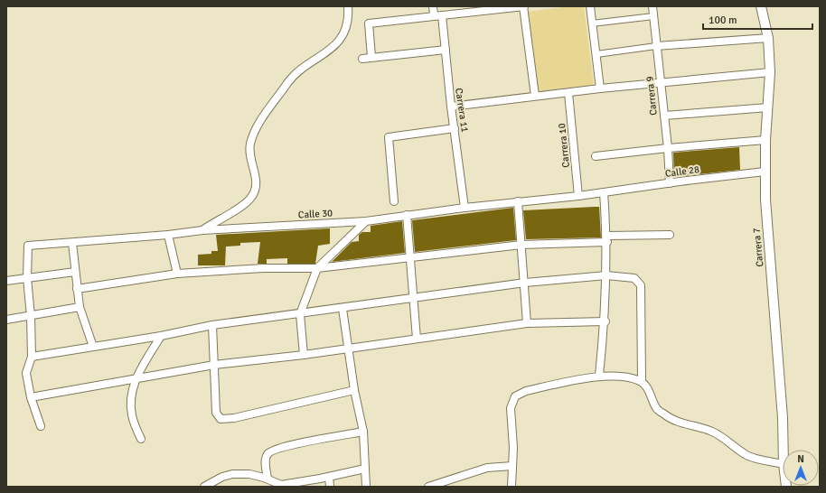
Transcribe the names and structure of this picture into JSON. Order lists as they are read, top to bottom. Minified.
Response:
{"streets":{"street":["Carrera 9","Carrera 11","Carrera 10","Calle 28","Calle 30","Carrera 7"]},"crossings":[["Carrera 9","Calle 28"],["Carrera 11","Calle 30"],["Carrera 10","Calle 30"],["Calle 28","Calle 30"],["Calle 28","Carrera 7"]],"scale_bar":"100 m","north":"top"}
